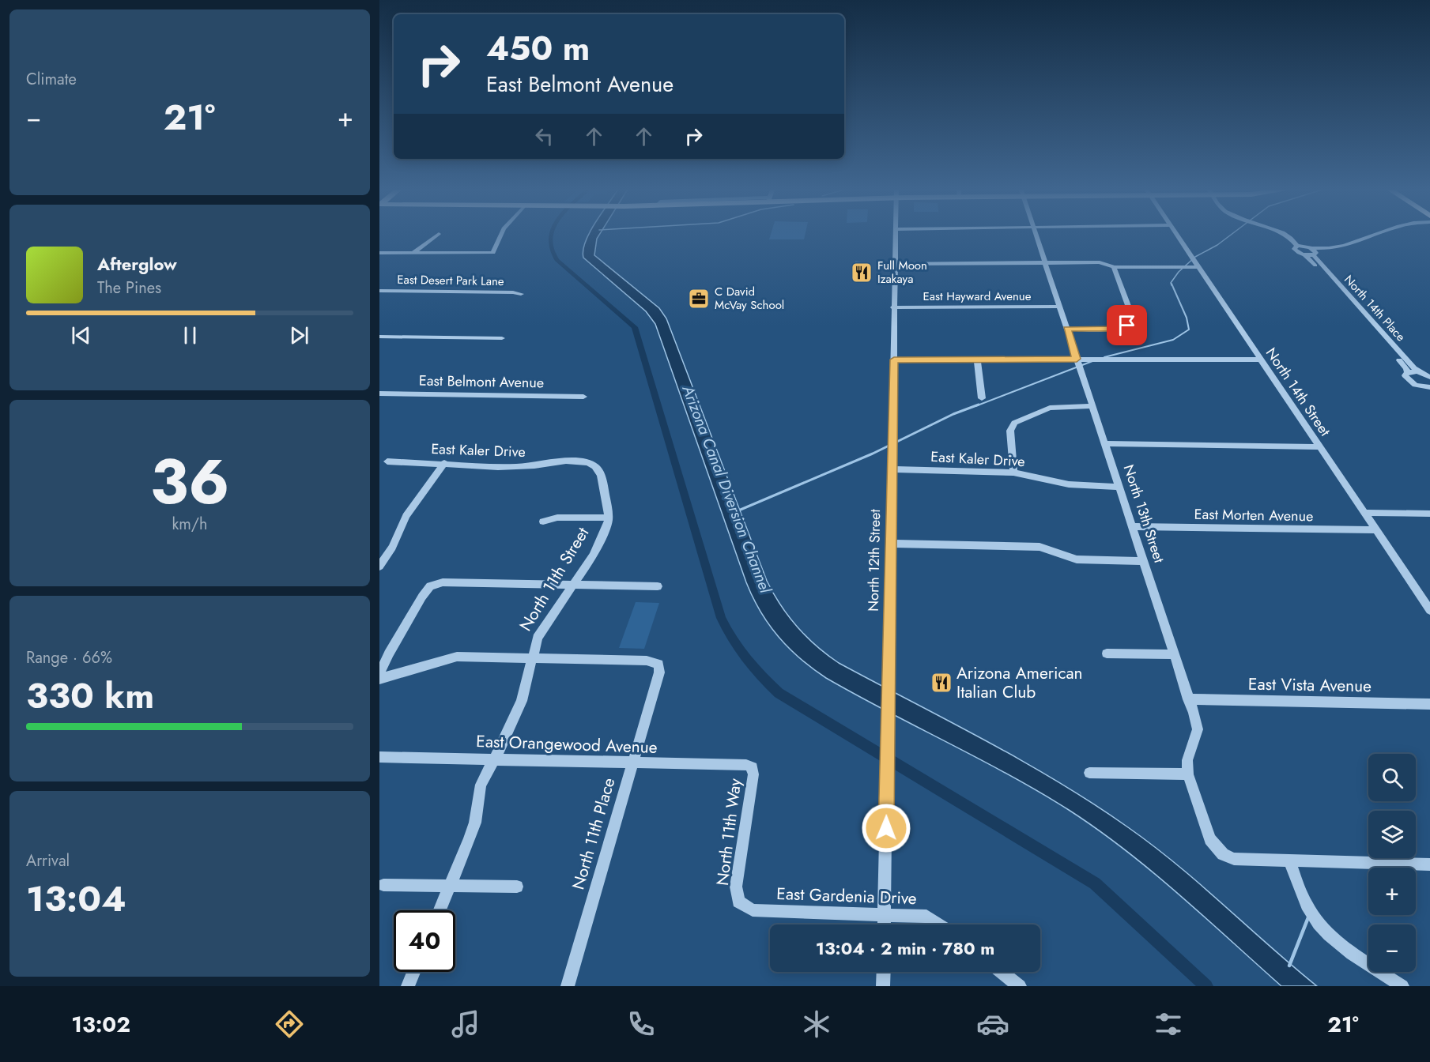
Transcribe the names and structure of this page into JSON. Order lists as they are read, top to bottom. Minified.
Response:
{"streets":{"street":["East Desert Park Lane","East Hayward Avenue","North 14th Place","East Belmont Avenue","North 14th Street","East Kaler Drive","North 13th Street","East Morten Avenue","North 12th Street","North 11th Street","East Vista Avenue","East Orangewood Avenue","North 11th Way","North 11th Place","East Gardenia Drive"]},"crossings":[["East Hayward Avenue","North 13th Street"],["East Hayward Avenue","North 12th Street"],["North 14th Street","East Morten Avenue"],["East Kaler Drive","North 13th Street"],["East Kaler Drive","North 12th Street"],["East Kaler Drive","North 11th Street"],["North 13th Street","East Morten Avenue"],["North 13th Street","East Vista Avenue"],["North 12th Street","East Gardenia Drive"],["North 11th Street","East Orangewood Avenue"],["North 11th Street","North 11th Place"],["East Orangewood Avenue","North 11th Way"],["East Orangewood Avenue","North 11th Place"],["North 11th Way","East Gardenia Drive"]],"water":["Arizona Canal Diversion Channel"],"places":{"restaurant":["Full Moon Izakaya","Arizona American Italian Club"],"office":["C David McVay School"]},"page":{"tile":["Climate",["36","km/h"],["Range · 66%","330 km"],["Arrival","13:04"]],"turn":["450 m","East Belmont Avenue"],"heat":["−","21°","+"],"song":["Afterglow","The Pines"],"map_buttons":["+","−"],"limit":"40","trip":"13:04 · 2 min · 780 m","tabs":["13:02","21°"]}}
